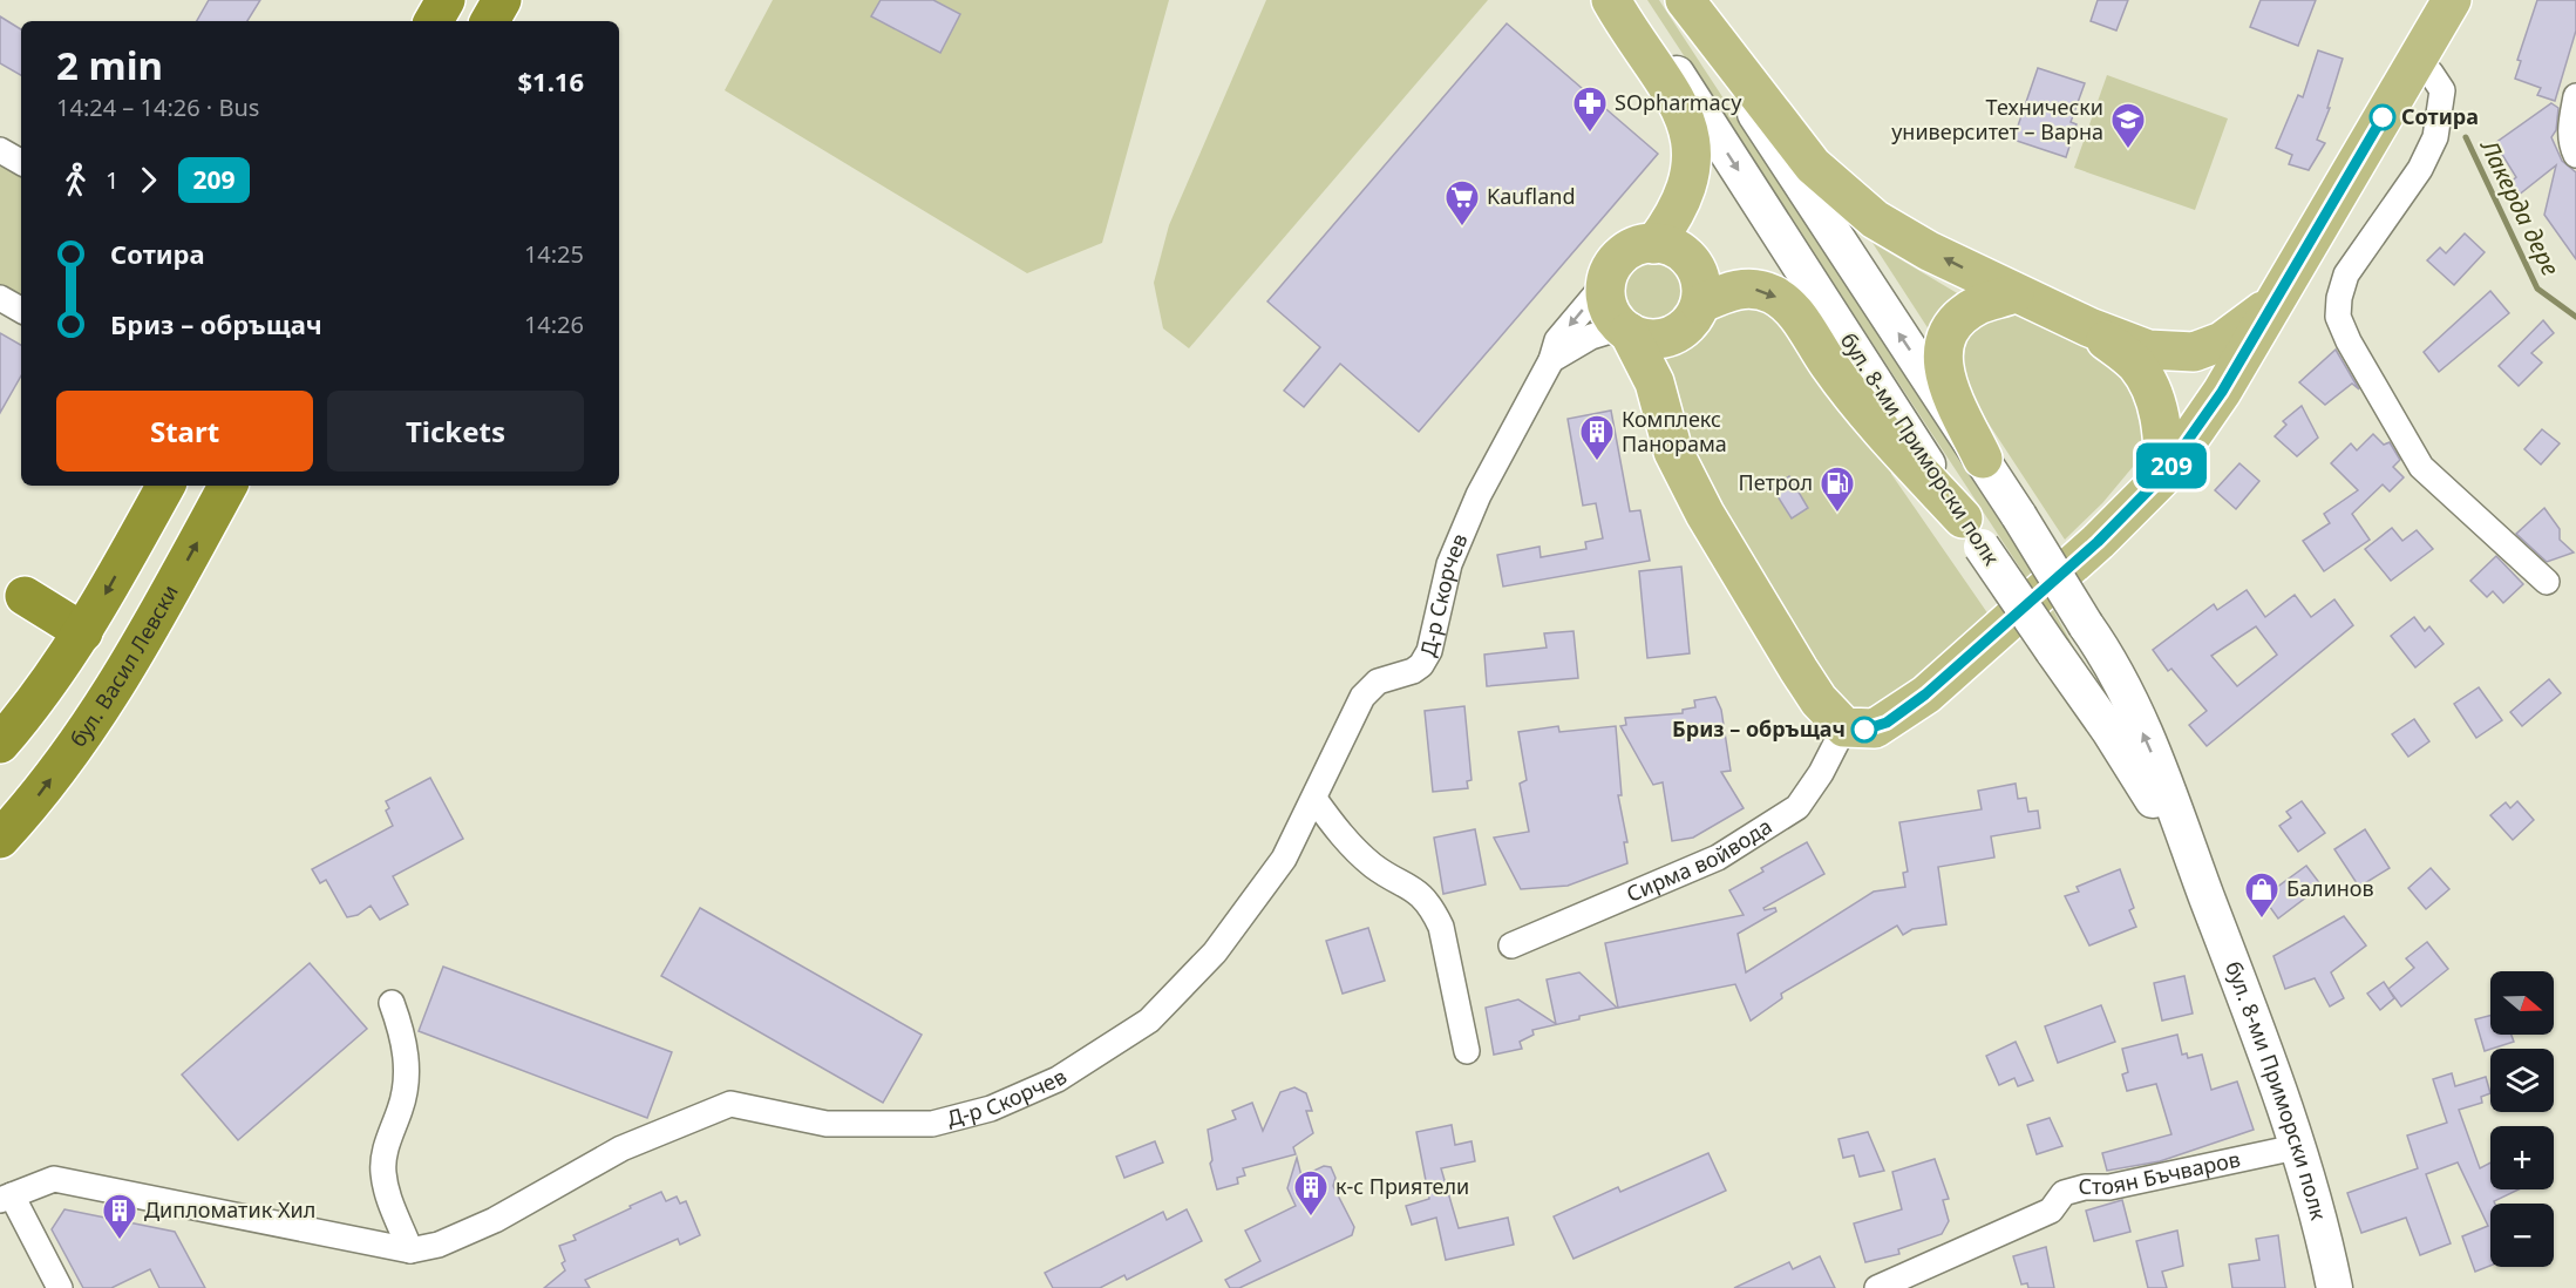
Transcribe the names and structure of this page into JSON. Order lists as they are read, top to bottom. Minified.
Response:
{"streets":{"highway":["бул. Васил Левски"],"main road":["бул. 8-ми Приморски полк"],"street":["Д-р Скорчев","Сирма войвода","Стоян Бъчваров"]},"crossings":[["бул. 8-ми Приморски полк","Стоян Бъчваров"]],"water":["Лакерда дере"],"places":{"other":["Сотира","Бриз – обръщач"],"pharmacy":["SOpharmacy"],"school or university":["Технически университет – Варна"],"supermarket":["Kaufland"],"building":["Комплекс Панорама","к-с Приятели","Дипломатик Хил"],"fuel station":["Петрол"],"shop":["Балинов"]},"lines":["bus line 209"],"north":"right","page":{"on_map":"209","heading":["2 min","14:24 – 14:26 · Bus","$1.16"],"legs":["1","209"],"list":[{"name":"Сотира","value":"14:25"},{"name":"Бриз – обръщач","value":"14:26"}],"buttons":["Start","Tickets"],"map_buttons":["+","−"]}}
